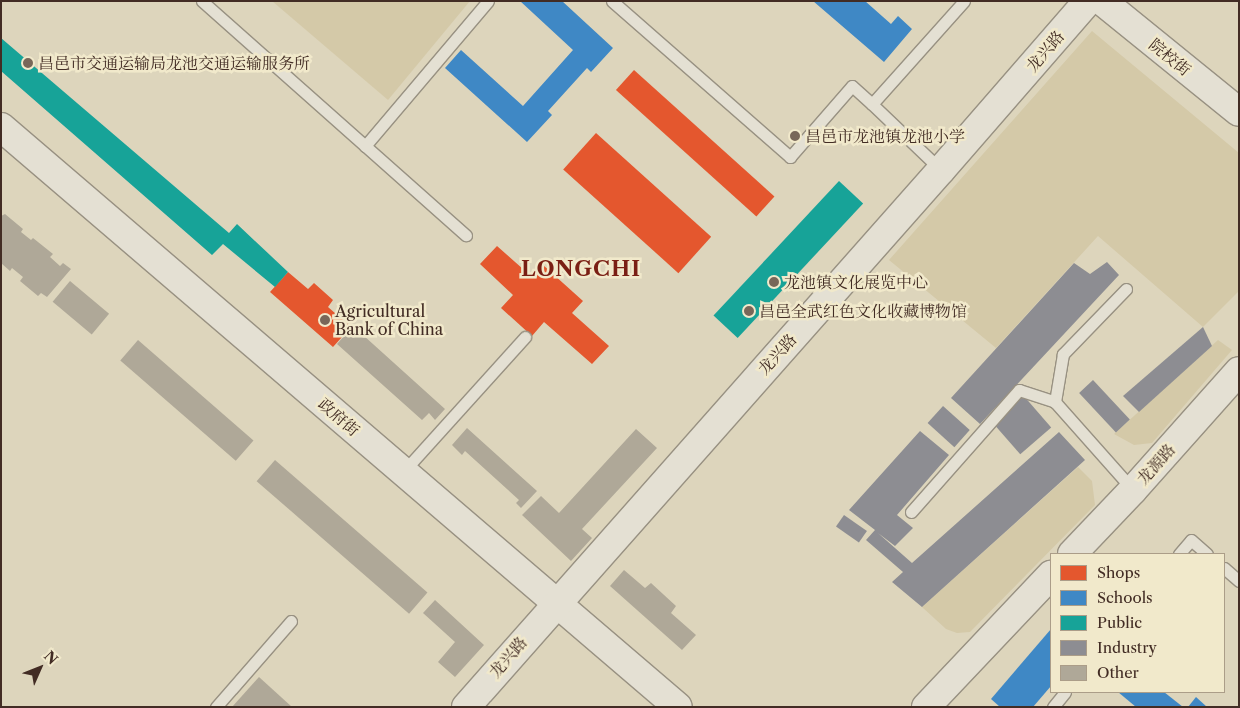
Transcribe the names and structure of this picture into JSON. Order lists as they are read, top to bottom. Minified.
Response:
{"streets":{"street":["龙兴路","院校街","政府街","龙源路"]},"crossings":[["龙兴路","政府街"]],"districts":["LONGCHI"],"places":["昌邑市交通运输局龙池交通运输服务所","昌邑市龙池镇龙池小学","龙池镇文化展览中心","昌邑全武红色文化收藏博物馆","Agricultural Bank of China"],"legend":["Shops","Schools","Public","Industry","Other"],"north":"top right"}
